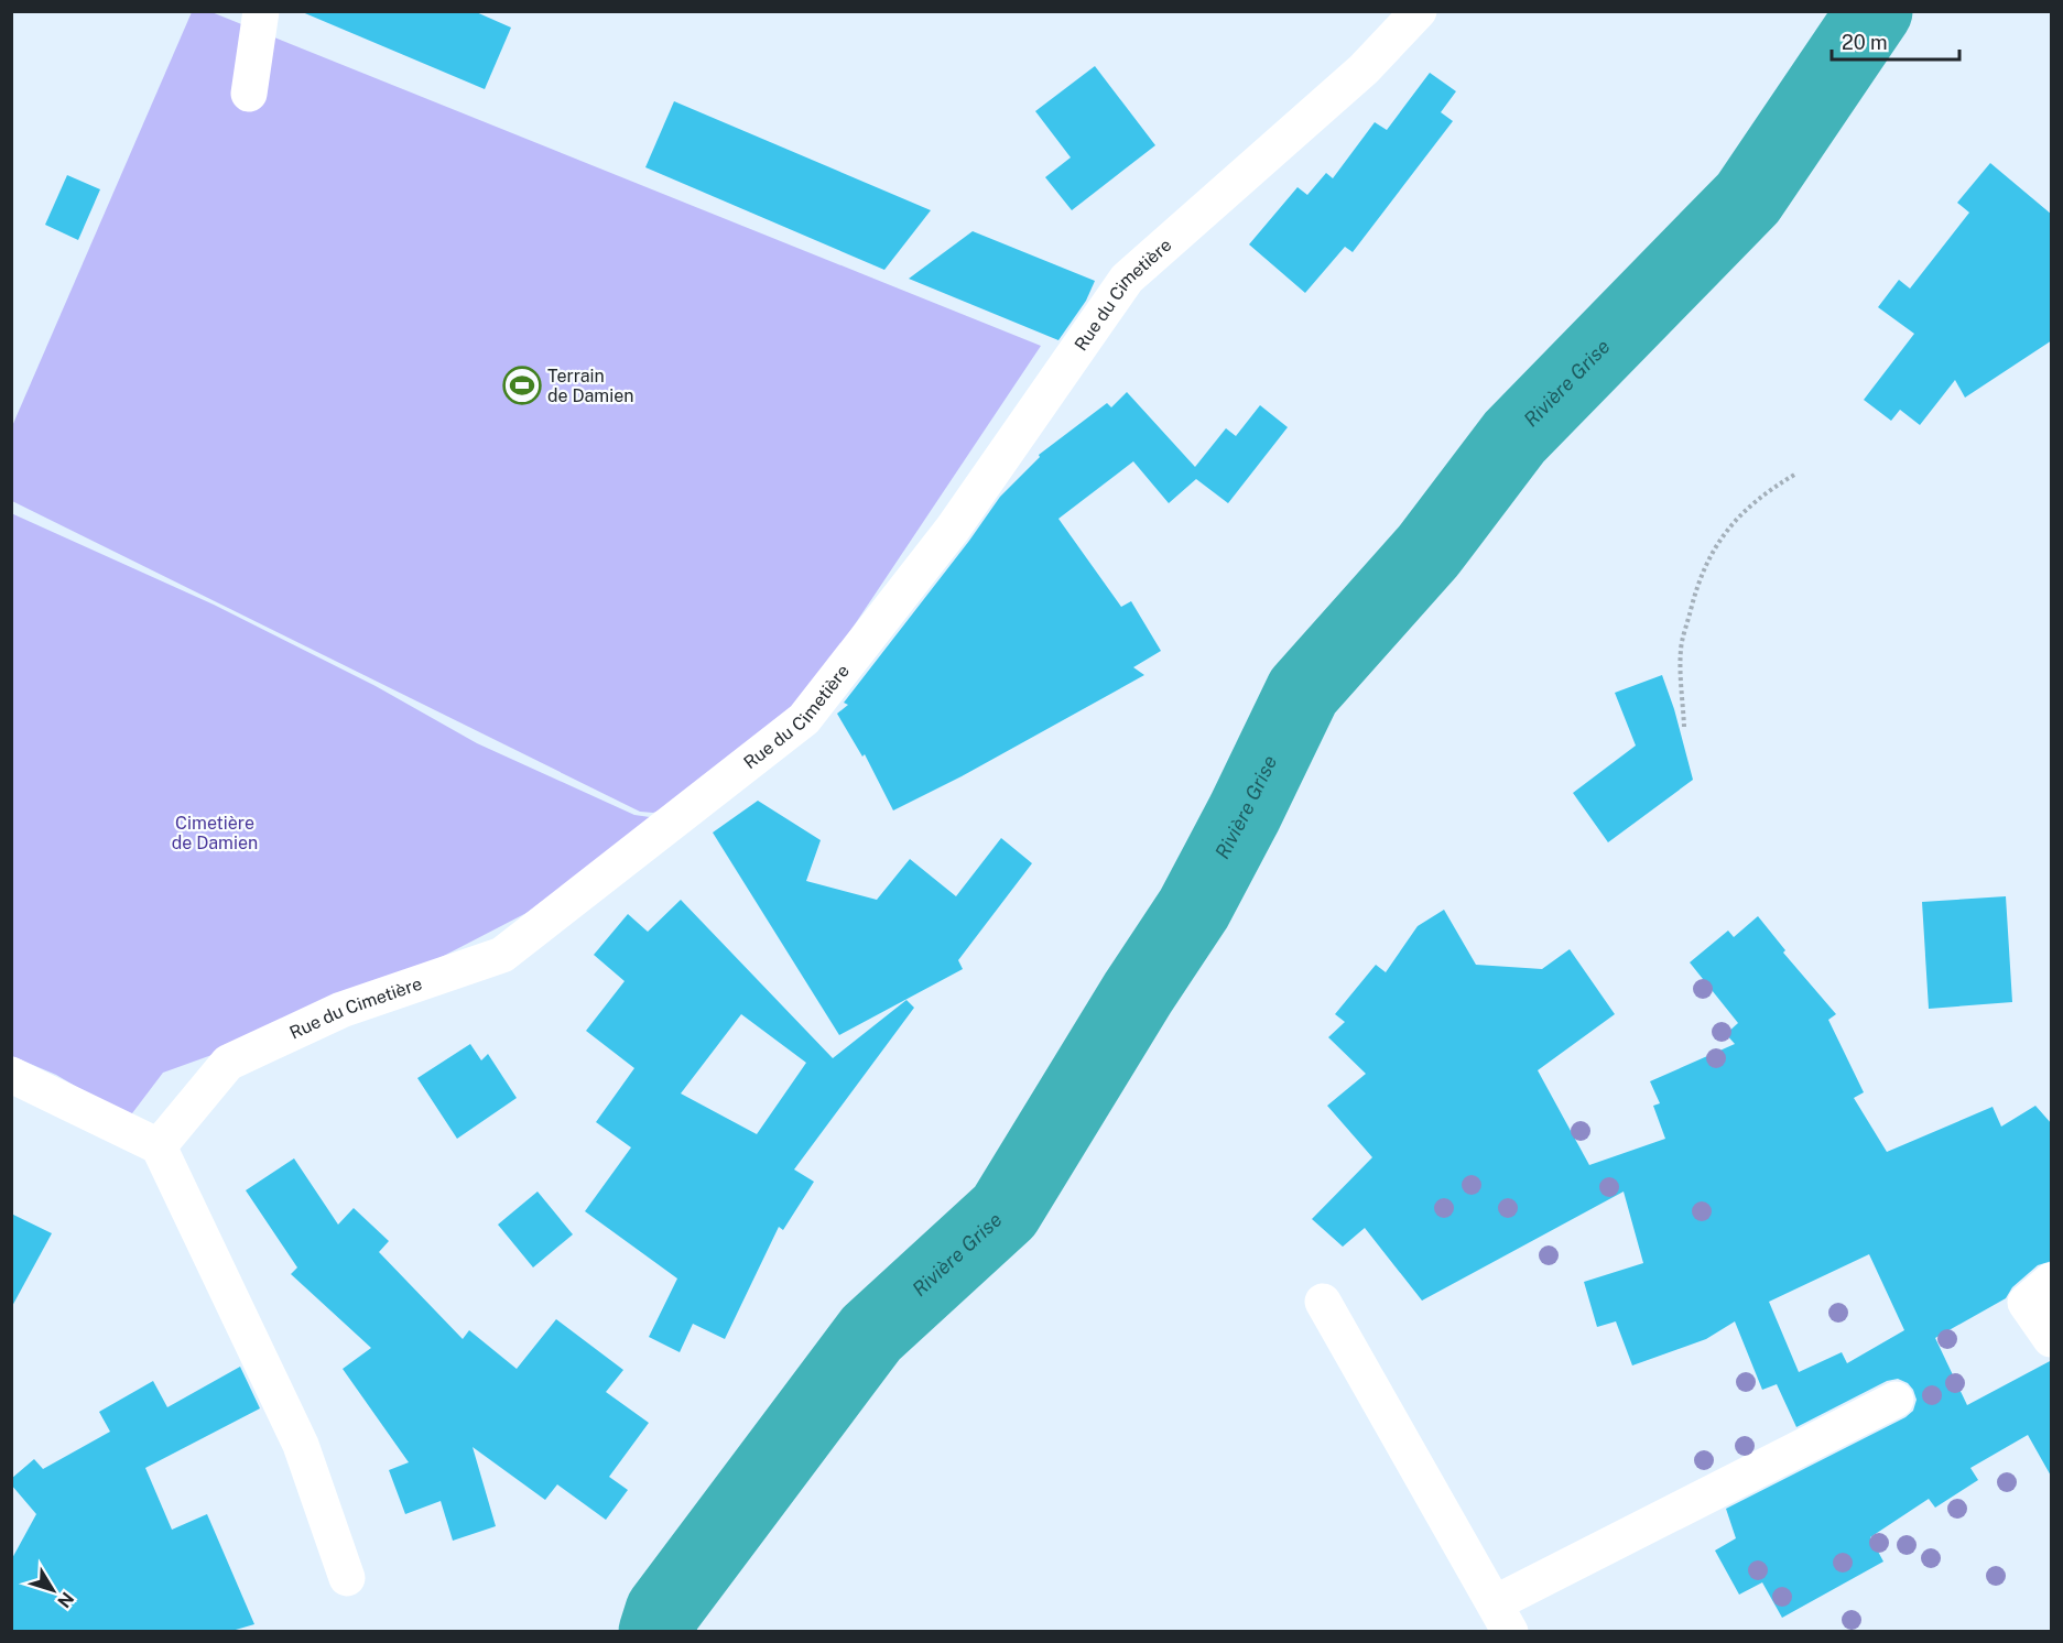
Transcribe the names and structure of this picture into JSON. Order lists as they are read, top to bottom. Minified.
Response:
{"streets":{"street":["Rue du Cimetière"]},"water":["Rivière Grise"],"parks":["Cimetière de Damien"],"places":{"sports":["Terrain de Damien"]},"scale_bar":"20 m","north":"bottom right"}
